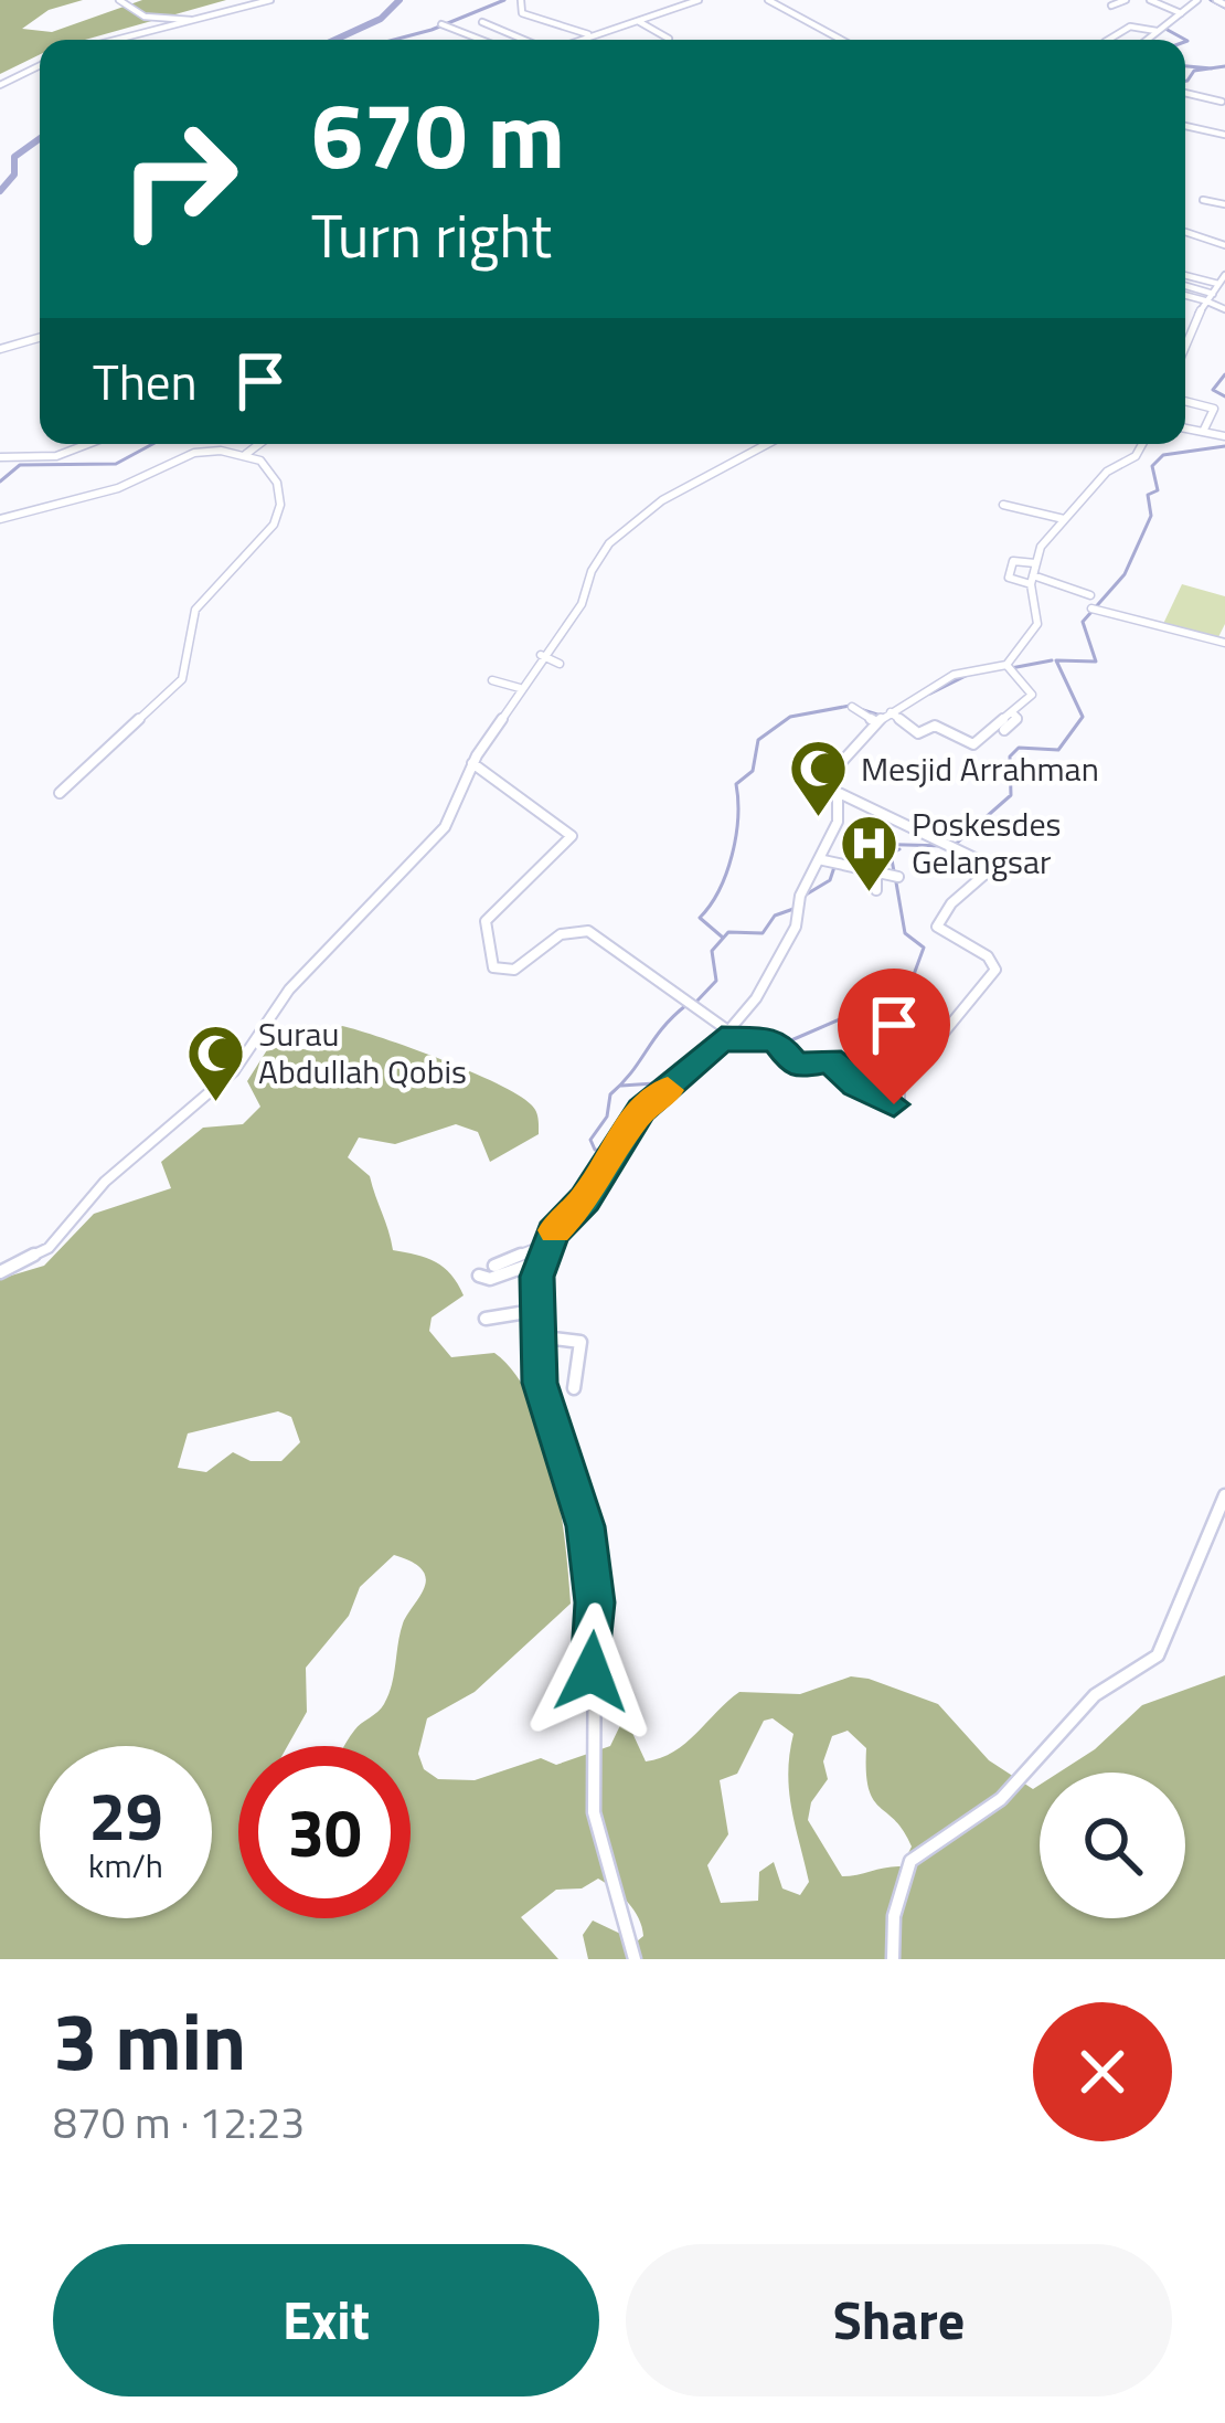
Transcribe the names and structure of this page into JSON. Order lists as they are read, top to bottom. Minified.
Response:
{"places":{"mosque":["Mesjid Arrahman","Surau Abdullah Qobis"],"hospital":["Poskesdes Gelangsar"]},"page":{"turn":["670 m","Turn right"],"then":"Then","speed":"29 km/h","limit":"30","heading":["3 min","870 m · 12:23"],"buttons":["Exit","Share"]}}
